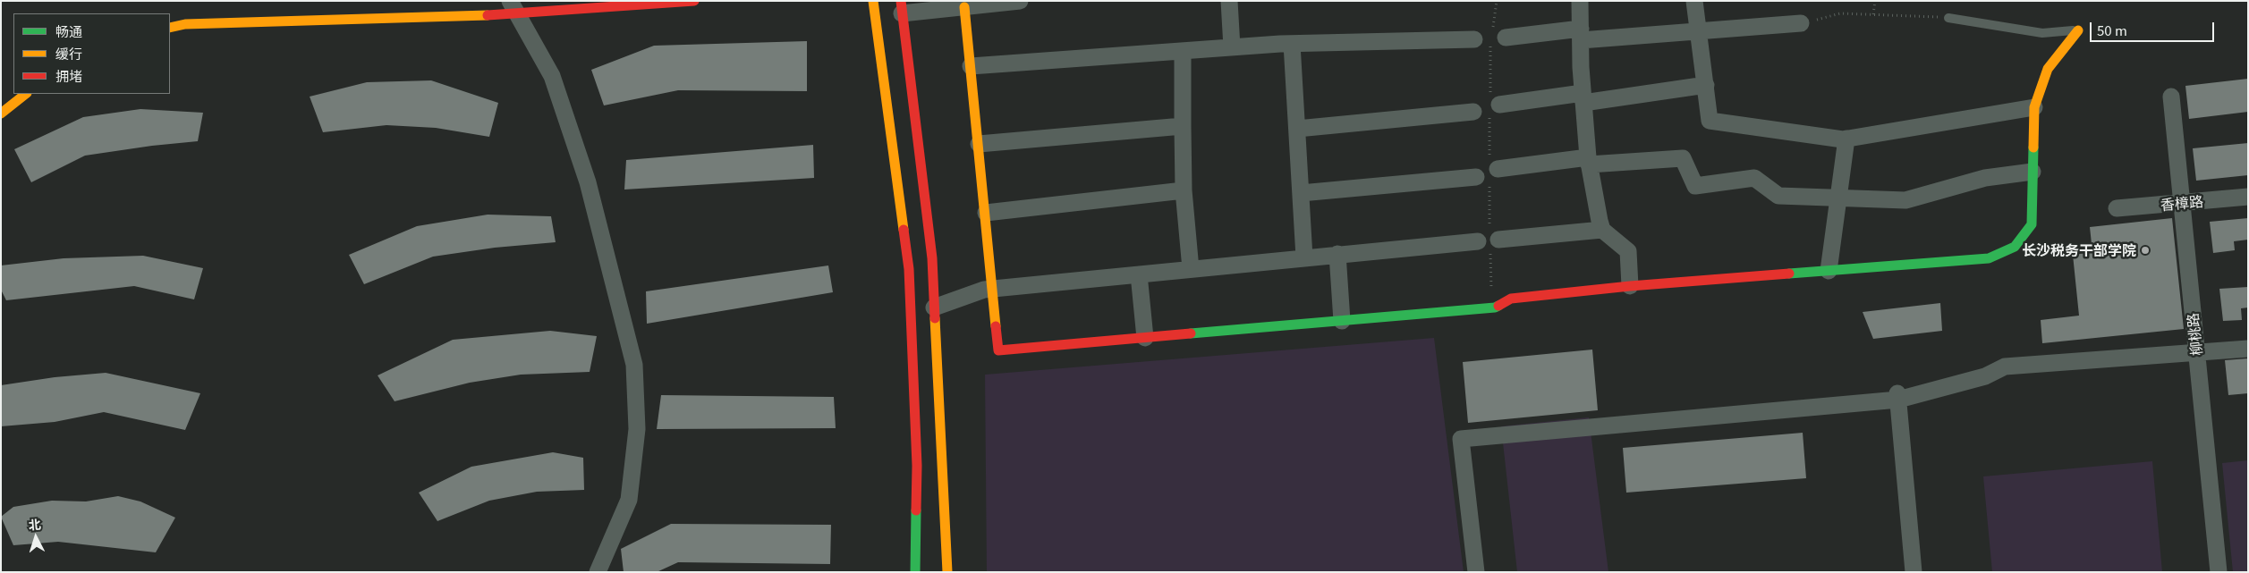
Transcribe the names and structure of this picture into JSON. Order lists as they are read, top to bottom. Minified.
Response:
{"streets":{"street":["香樟路","柳桃路"]},"crossings":[["香樟路","柳桃路"]],"places":["长沙税务干部学院"],"legend":["畅通","缓行","拥堵"],"scale_bar":"50 m","north":"top"}
